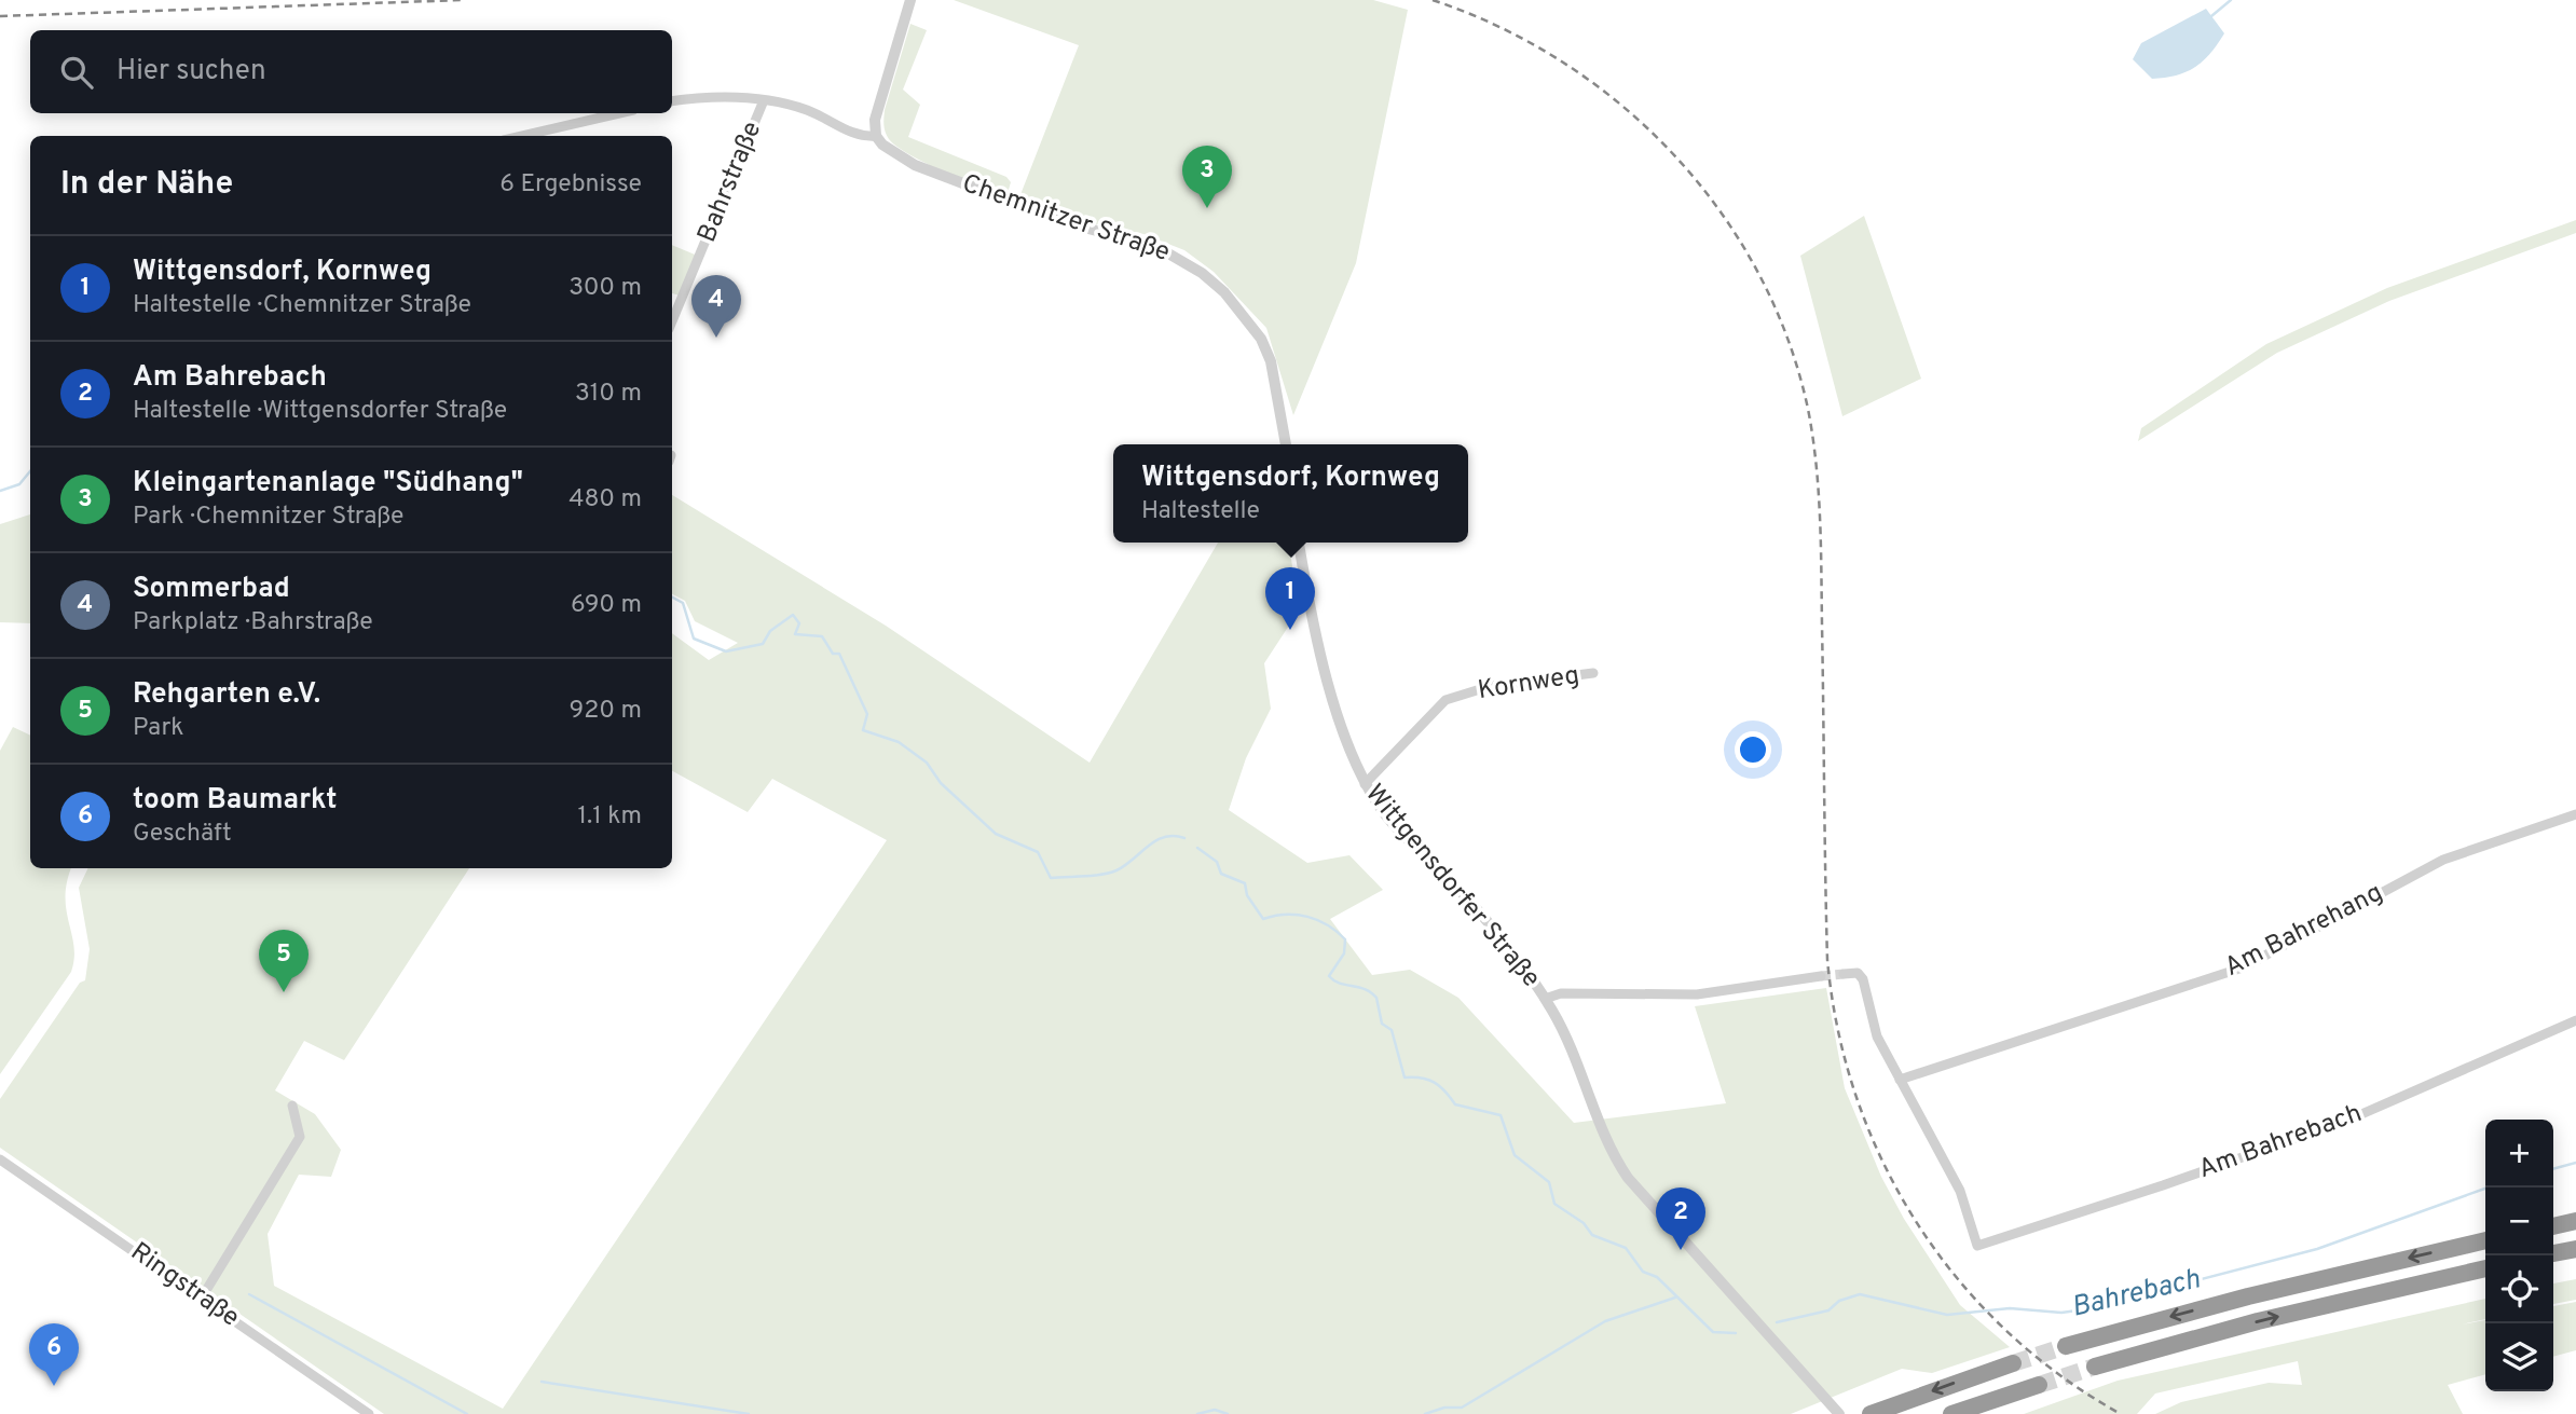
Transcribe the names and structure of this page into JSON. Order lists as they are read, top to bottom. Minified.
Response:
{"streets":{"street":["Bahrstraße","Chemnitzer Straße","Kornweg","Wittgensdorfer Straße","Am Bahrehang","Am Bahrebach","Ringstraße"]},"crossings":[["Kornweg","Wittgensdorfer Straße"],["Am Bahrehang","Am Bahrebach"]],"water":["Bahrebach"],"page":{"search":"Hier suchen","heading":["In der Nähe","6 Ergebnisse"],"pins":["3","4","1","5","2","6"],"list":[{"mark":"1","name":"Wittgensdorf, Kornweg","note":"Haltestelle · Chemnitzer Straße","value":"300 m"},{"mark":"2","name":"Am Bahrebach","note":"Haltestelle · Wittgensdorfer Straße","value":"310 m"},{"mark":"3","name":"Kleingartenanlage \"Südhang\"","note":"Park · Chemnitzer Straße","value":"480 m"},{"mark":"4","name":"Sommerbad","note":"Parkplatz · Bahrstraße","value":"690 m"},{"mark":"5","name":"Rehgarten e.V.","note":"Park","value":"920 m"},{"mark":"6","name":"toom Baumarkt","note":"Geschäft","value":"1.1 km"}],"popup":["Wittgensdorf, Kornweg","Haltestelle"],"map_buttons":["+","−"]}}
